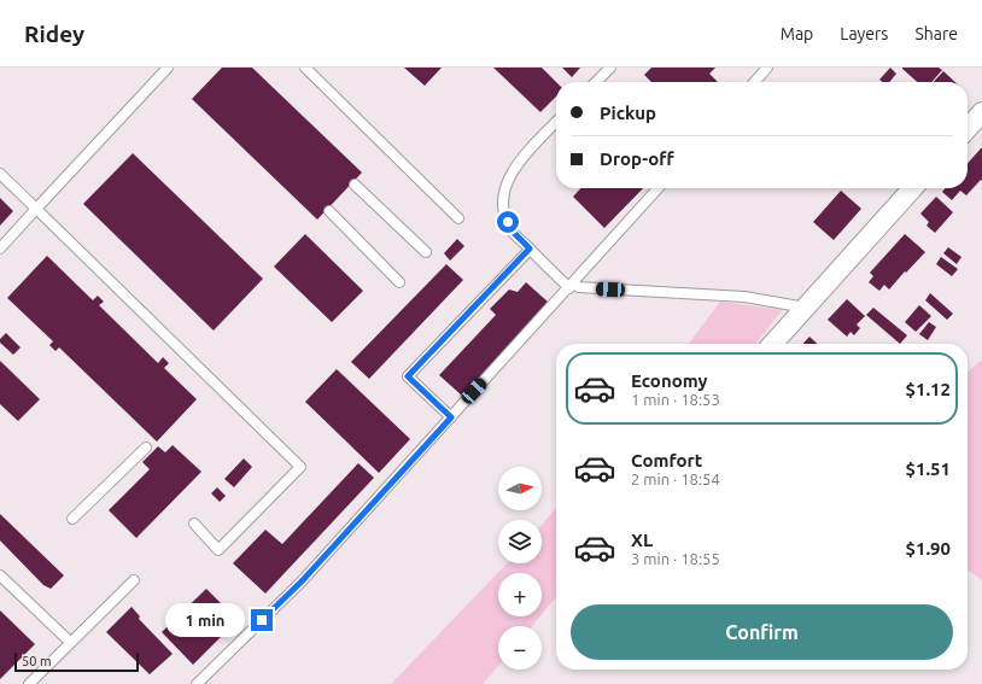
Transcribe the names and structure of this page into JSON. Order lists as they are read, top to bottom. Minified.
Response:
{"scale_bar":"50 m","north":"right","page":{"header":"Ridey","nav":["Map","Layers","Share"],"banner":["Pickup","Drop-off"],"list":[{"name":"Economy","note":"1 min · 18:53","value":"$1.12"},{"name":"Comfort","note":"2 min · 18:54","value":"$1.51"},{"name":"XL","note":"3 min · 18:55","value":"$1.90"}],"map_buttons":["+","−"],"buttons":"Confirm","bubble":"1 min","scale":"50 m"}}
